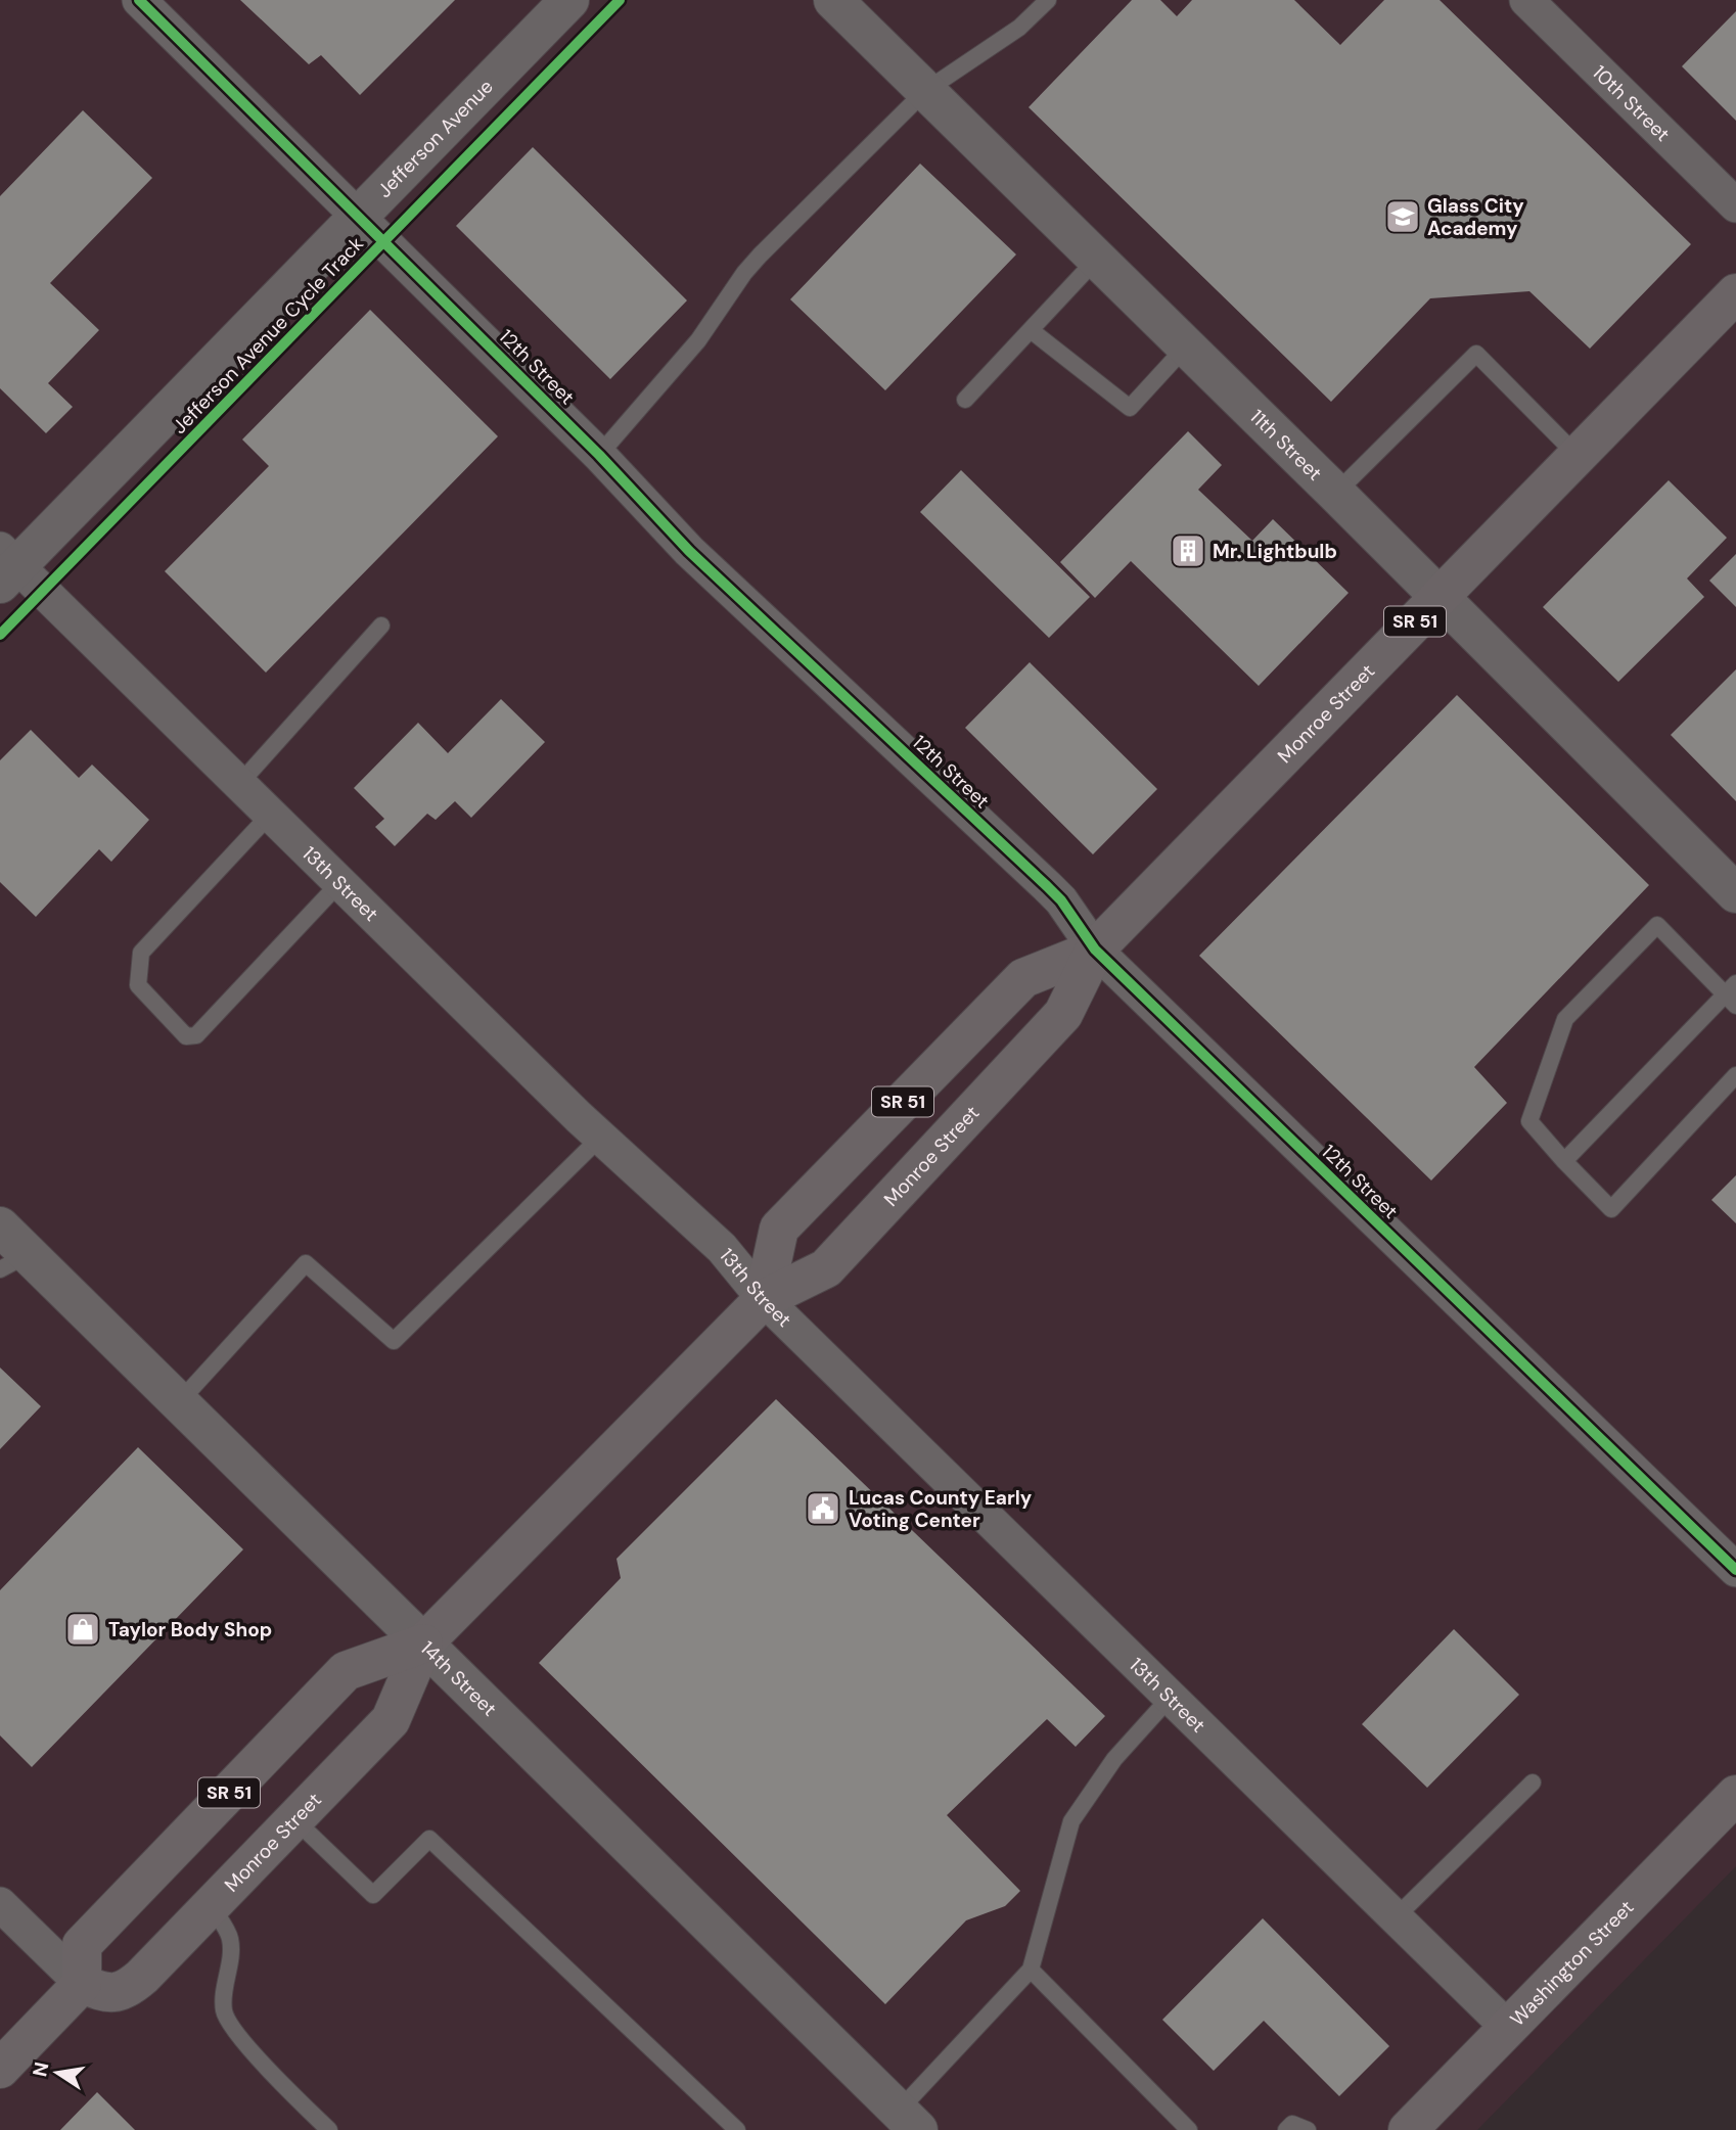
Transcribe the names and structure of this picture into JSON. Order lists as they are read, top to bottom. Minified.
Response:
{"streets":{"main road":["SR 51","Monroe Street","Washington Street"],"street":["10th Street","Jefferson Avenue","12th Street","11th Street","13th Street","14th Street"],"cycle path":["Jefferson Avenue Cycle Track"]},"crossings":[["Jefferson Avenue","12th Street"],["Jefferson Avenue","13th Street"],["12th Street","Monroe Street"],["11th Street","Monroe Street"],["Monroe Street","13th Street"],["Monroe Street","14th Street"],["13th Street","Washington Street"]],"places":{"school or university":["Glass City Academy"],"building":["Mr. Lightbulb"],"public building":["Lucas County Early Voting Center"],"shop":["Taylor Body Shop"]},"north":"left"}
